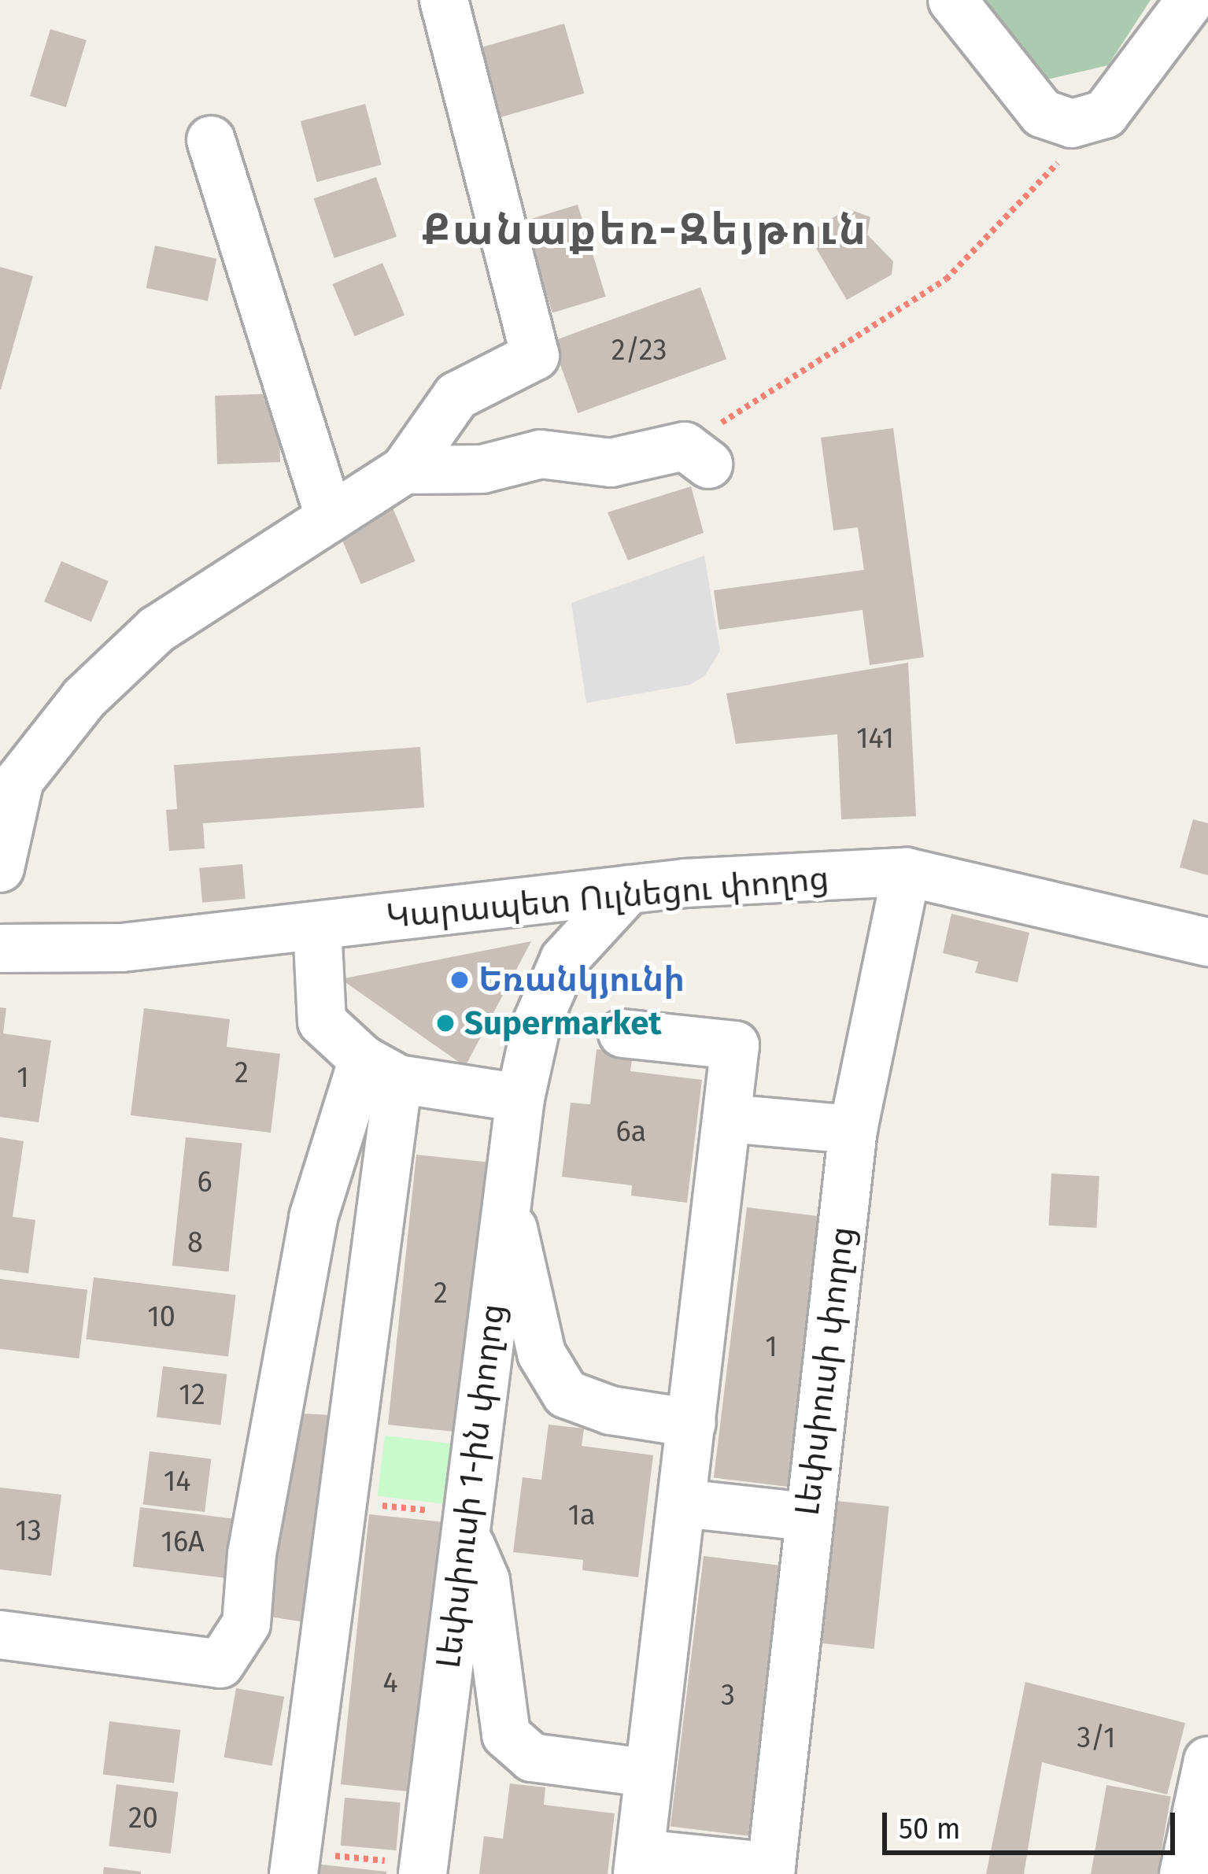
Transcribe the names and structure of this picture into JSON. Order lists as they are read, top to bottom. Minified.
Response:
{"streets":{"street":["Կարապետ Ուլնեցու փողոց","Լեփսիուսի փողոց","Լեփսիուսի 1-ին փողոց"]},"crossings":[["Կարապետ Ուլնեցու փողոց","Լեփսիուսի փողոց"],["Կարապետ Ուլնեցու փողոց","Լեփսիուսի 1-ին փողոց"]],"districts":["Քանաքեռ-Զեյթուն"],"places":["Եռանկյունի","Supermarket"],"house_numbers":["2/23","141","2","1","6a","6","8","2","10","1","12","14","1a","13","16A","4","3","3/1","20"],"scale_bar":"50 m"}
